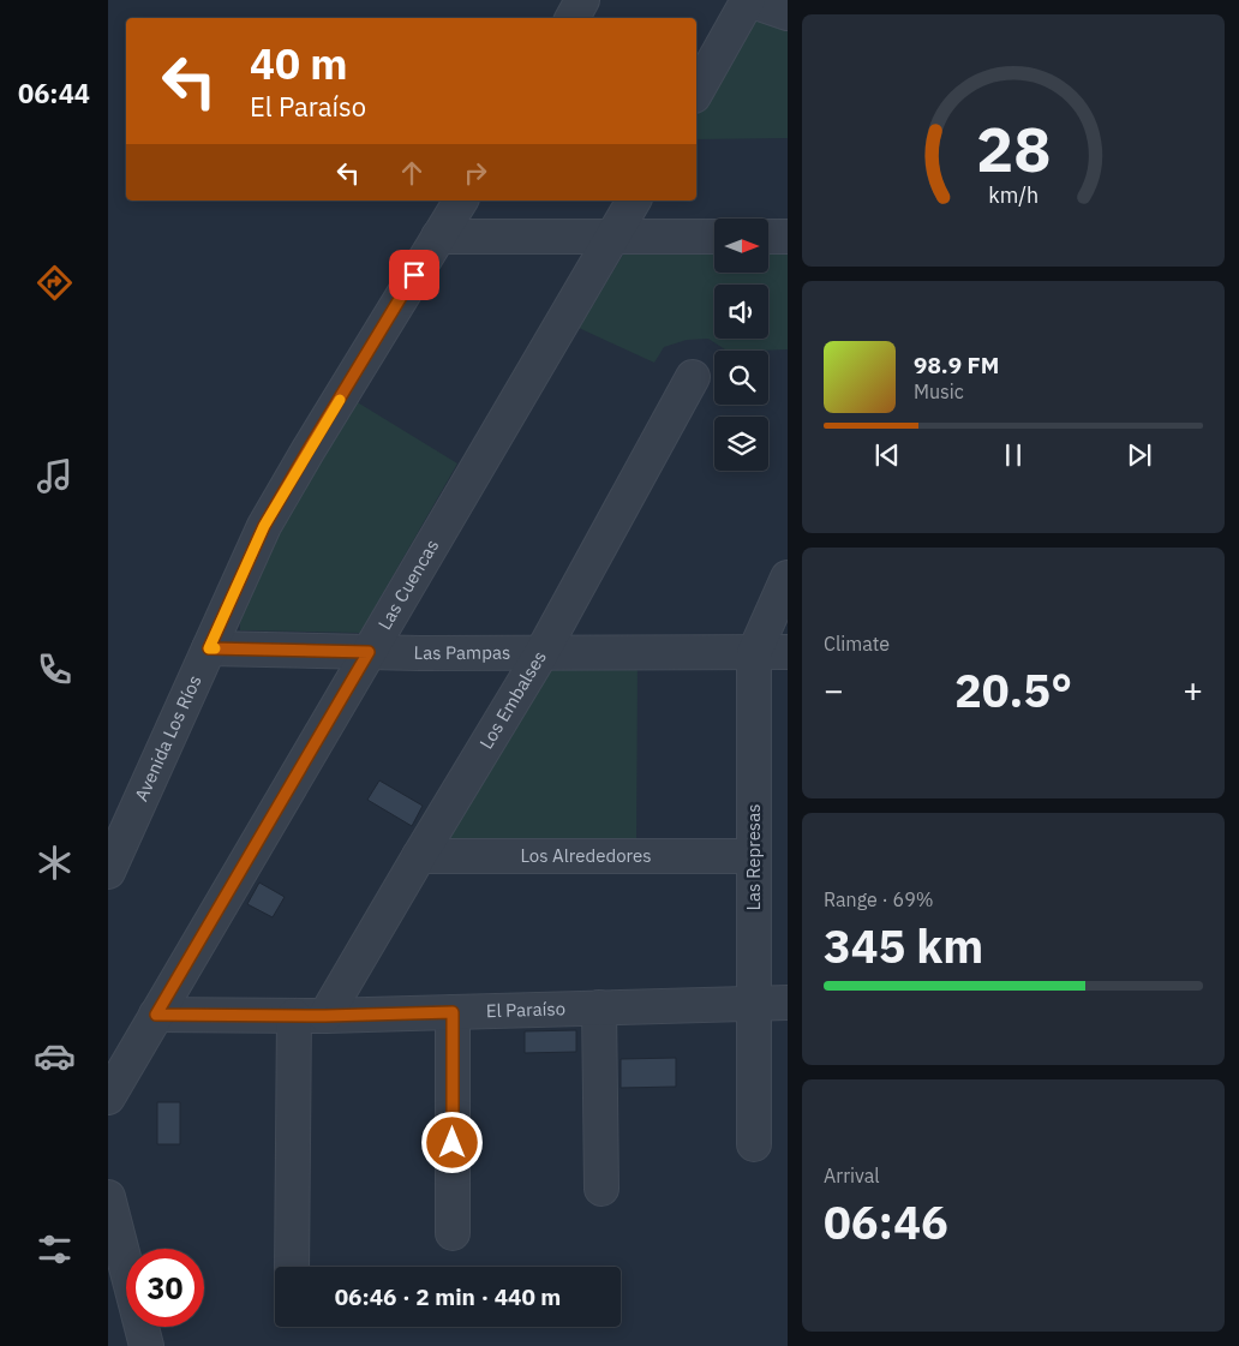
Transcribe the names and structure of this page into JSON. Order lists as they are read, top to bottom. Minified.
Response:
{"streets":{"street":["Las Cuencas","Las Pampas","Los Embalses","Avenida Los Ríos","Los Alrededores","Las Represas","El Paraíso"]},"crossings":[["Las Cuencas","Las Pampas"],["Las Cuencas","El Paraíso"],["Las Pampas","Los Embalses"],["Las Pampas","Avenida Los Ríos"],["Las Pampas","Las Represas"],["Los Embalses","Los Alrededores"],["Los Embalses","El Paraíso"],["Los Alrededores","Las Represas"],["Las Represas","El Paraíso"]],"north":"right","page":{"tabs":"06:44","turn":["40 m","El Paraíso"],"song":["98.9 FM","Music"],"tile":["Climate",["Range · 69%","345 km"],["Arrival","06:46"]],"heat":["−","20.5°","+"],"limit":"30","trip":"06:46 · 2 min · 440 m","gauge":["28","km/h"]}}
